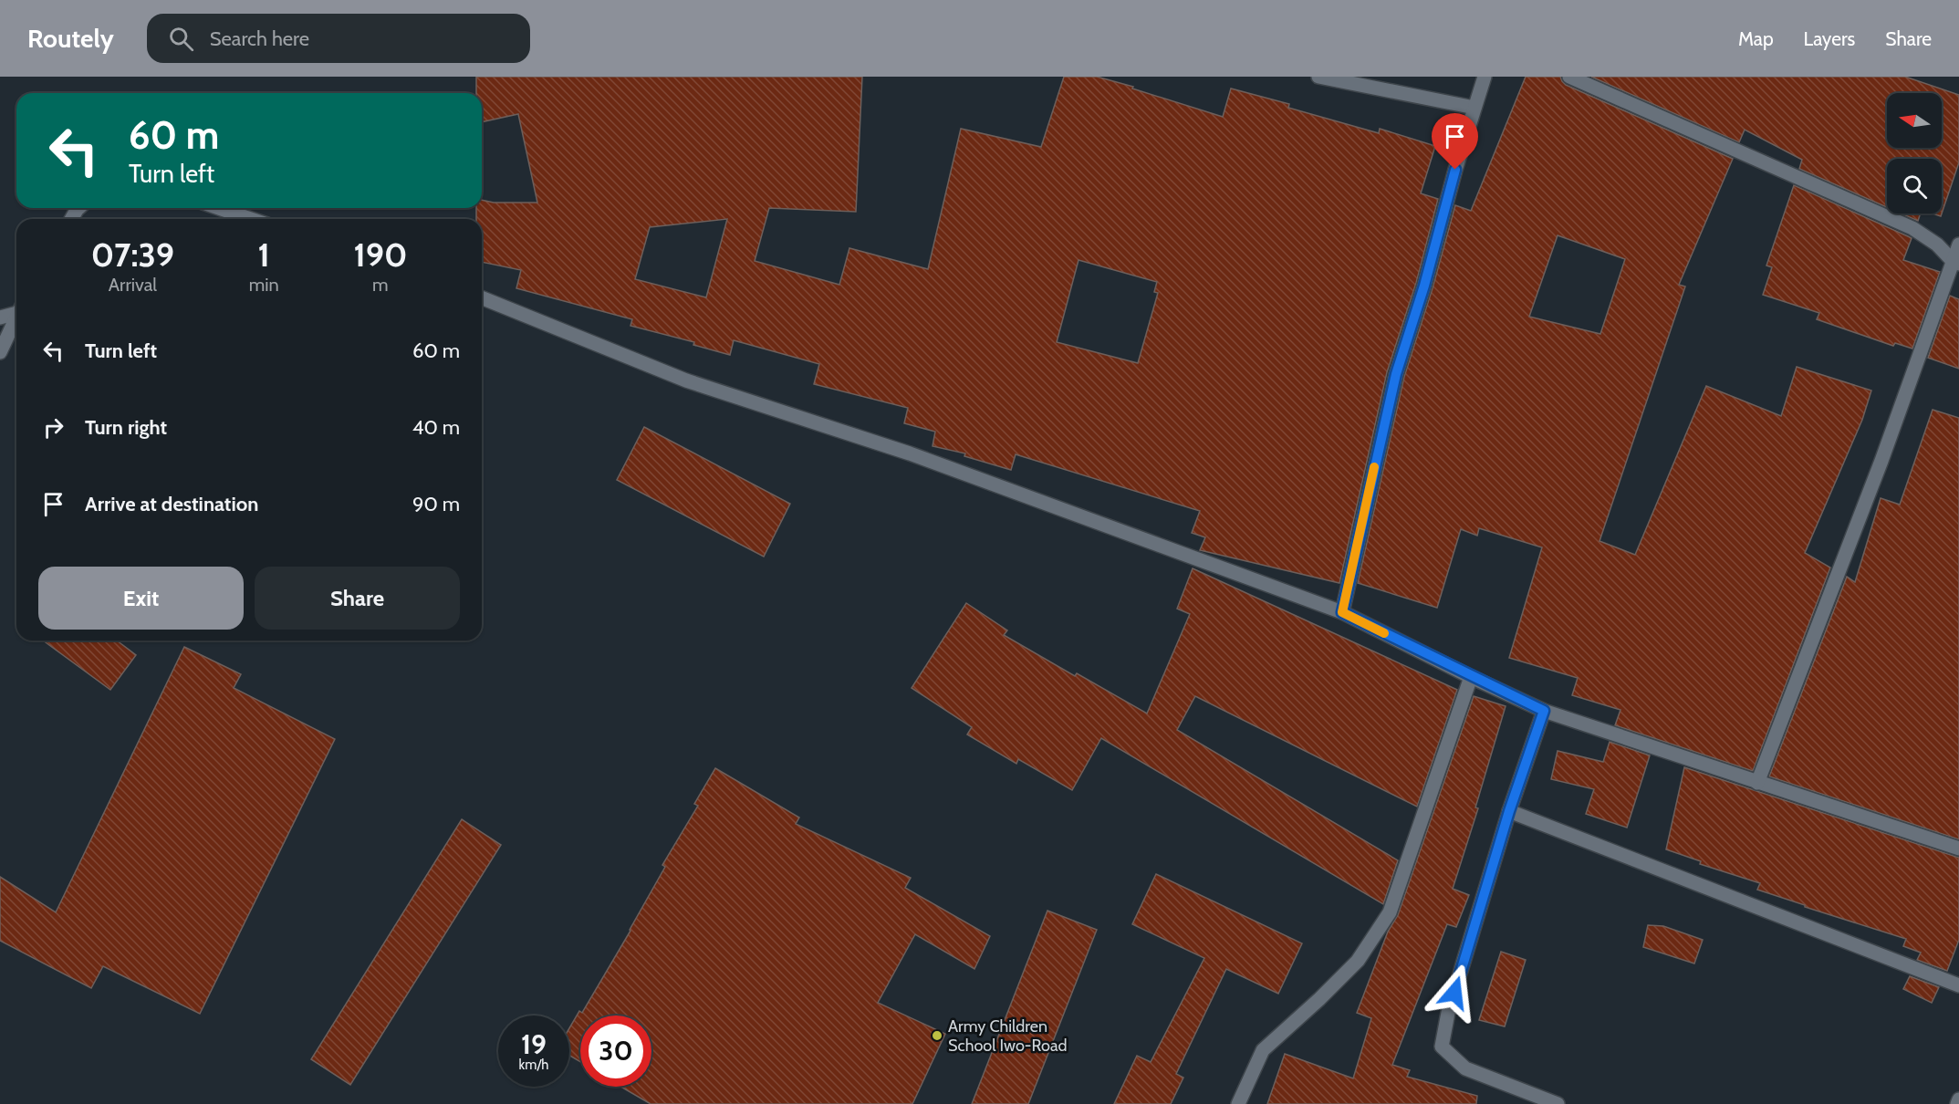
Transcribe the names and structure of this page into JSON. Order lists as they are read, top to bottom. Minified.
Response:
{"places":["Army Children School Iwo-Road"],"north":"left","page":{"header":"Routely","search":"Search here","nav":["Map","Layers","Share"],"turn":["60 m","Turn left"],"eta":["07:39","Arrival","1","min","190","m"],"list":[{"name":"Turn left","value":"60 m"},{"name":"Turn right","value":"40 m"},{"name":"Arrive at destination","value":"90 m"}],"buttons":["Exit","Share"],"speed":"19 km/h","limit":"30"}}
